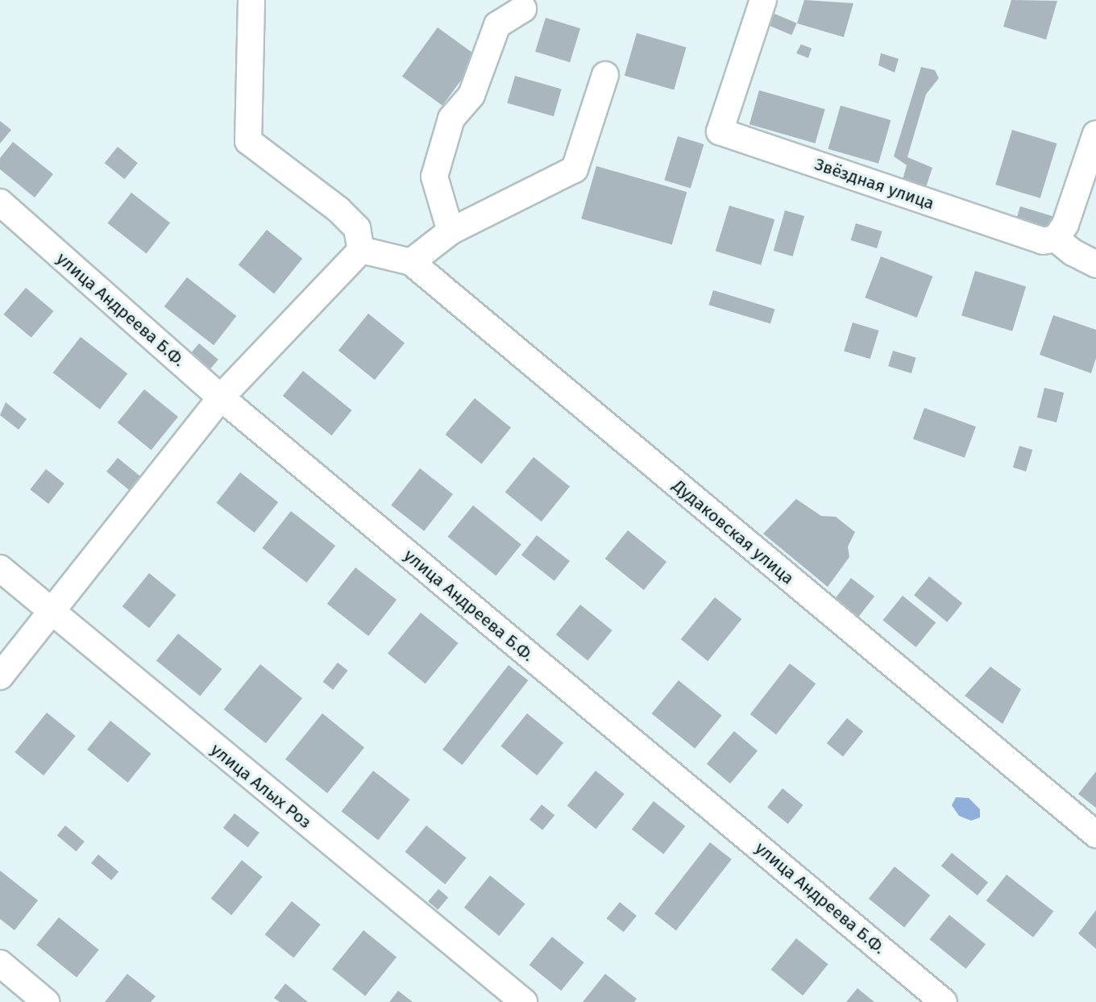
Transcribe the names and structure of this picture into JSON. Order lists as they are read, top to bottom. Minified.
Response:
{"streets":{"street":["Звёздная улица","улица Андреева Б.Ф.","Дудаковская улица","улица Алых Роз"]}}
